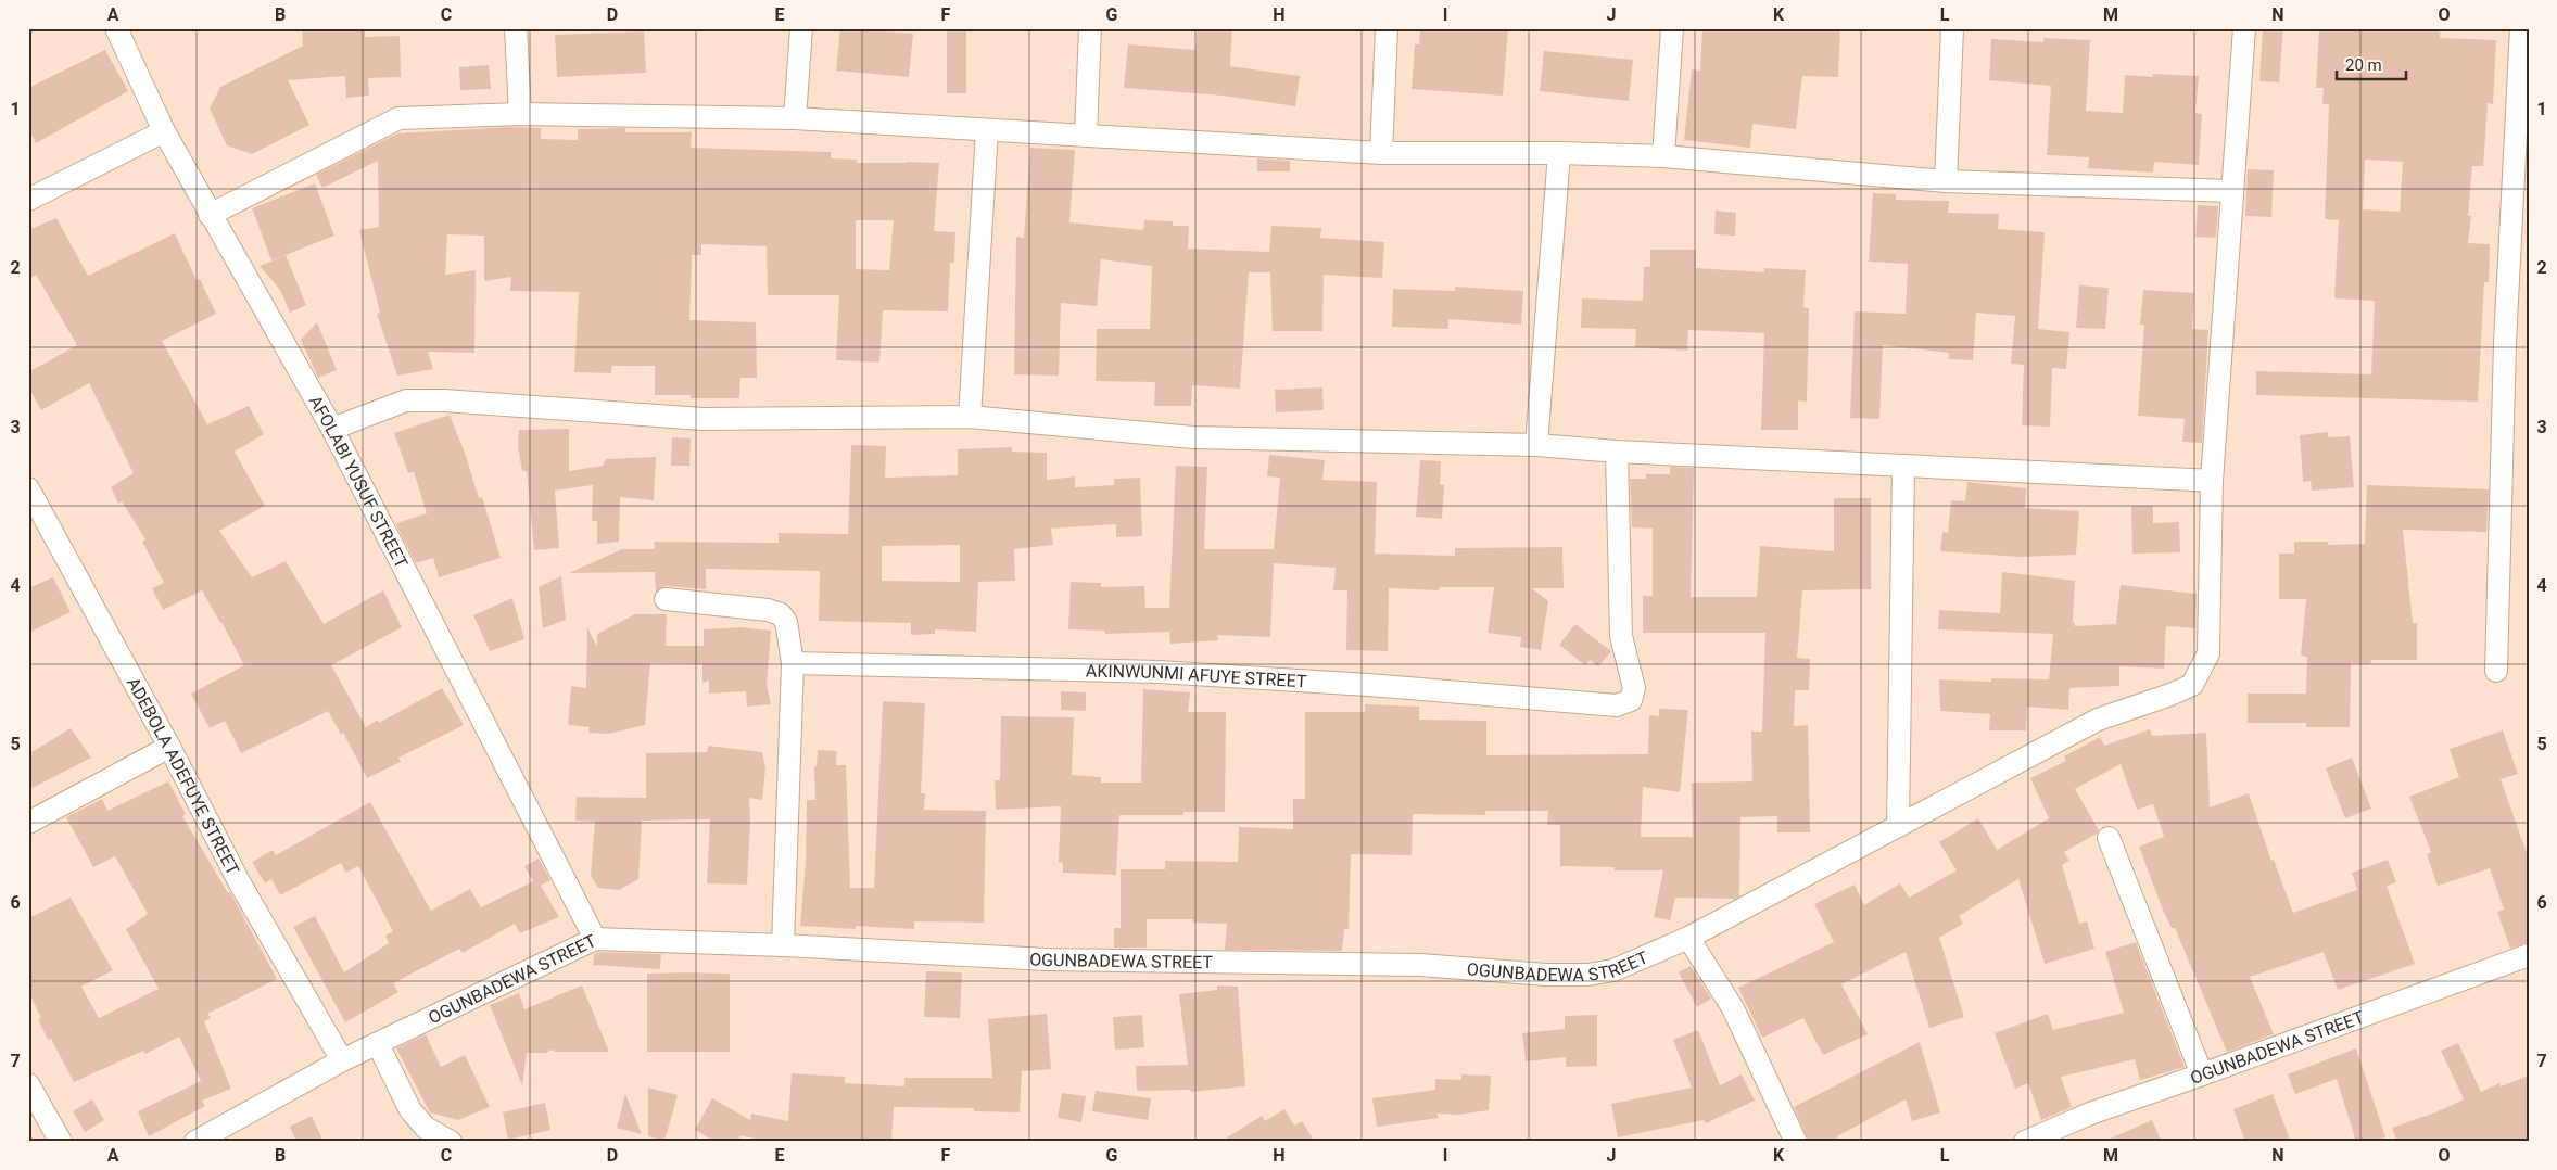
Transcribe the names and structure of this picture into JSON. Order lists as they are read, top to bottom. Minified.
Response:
{"streets":{"street":["AFOLABI YUSUF STREET","AKINWUNMI AFUYE STREET","ADEBOLA ADEFUYE STREET","OGUNBADEWA STREET"]},"crossings":[["AFOLABI YUSUF STREET","OGUNBADEWA STREET"],["ADEBOLA ADEFUYE STREET","OGUNBADEWA STREET"]],"scale_bar":"20 m","grid":{"columns":["A","B","C","D","E","F","G","H","I","J","K","L","M","N","O"],"rows":["1","2","3","4","5","6","7"]}}
